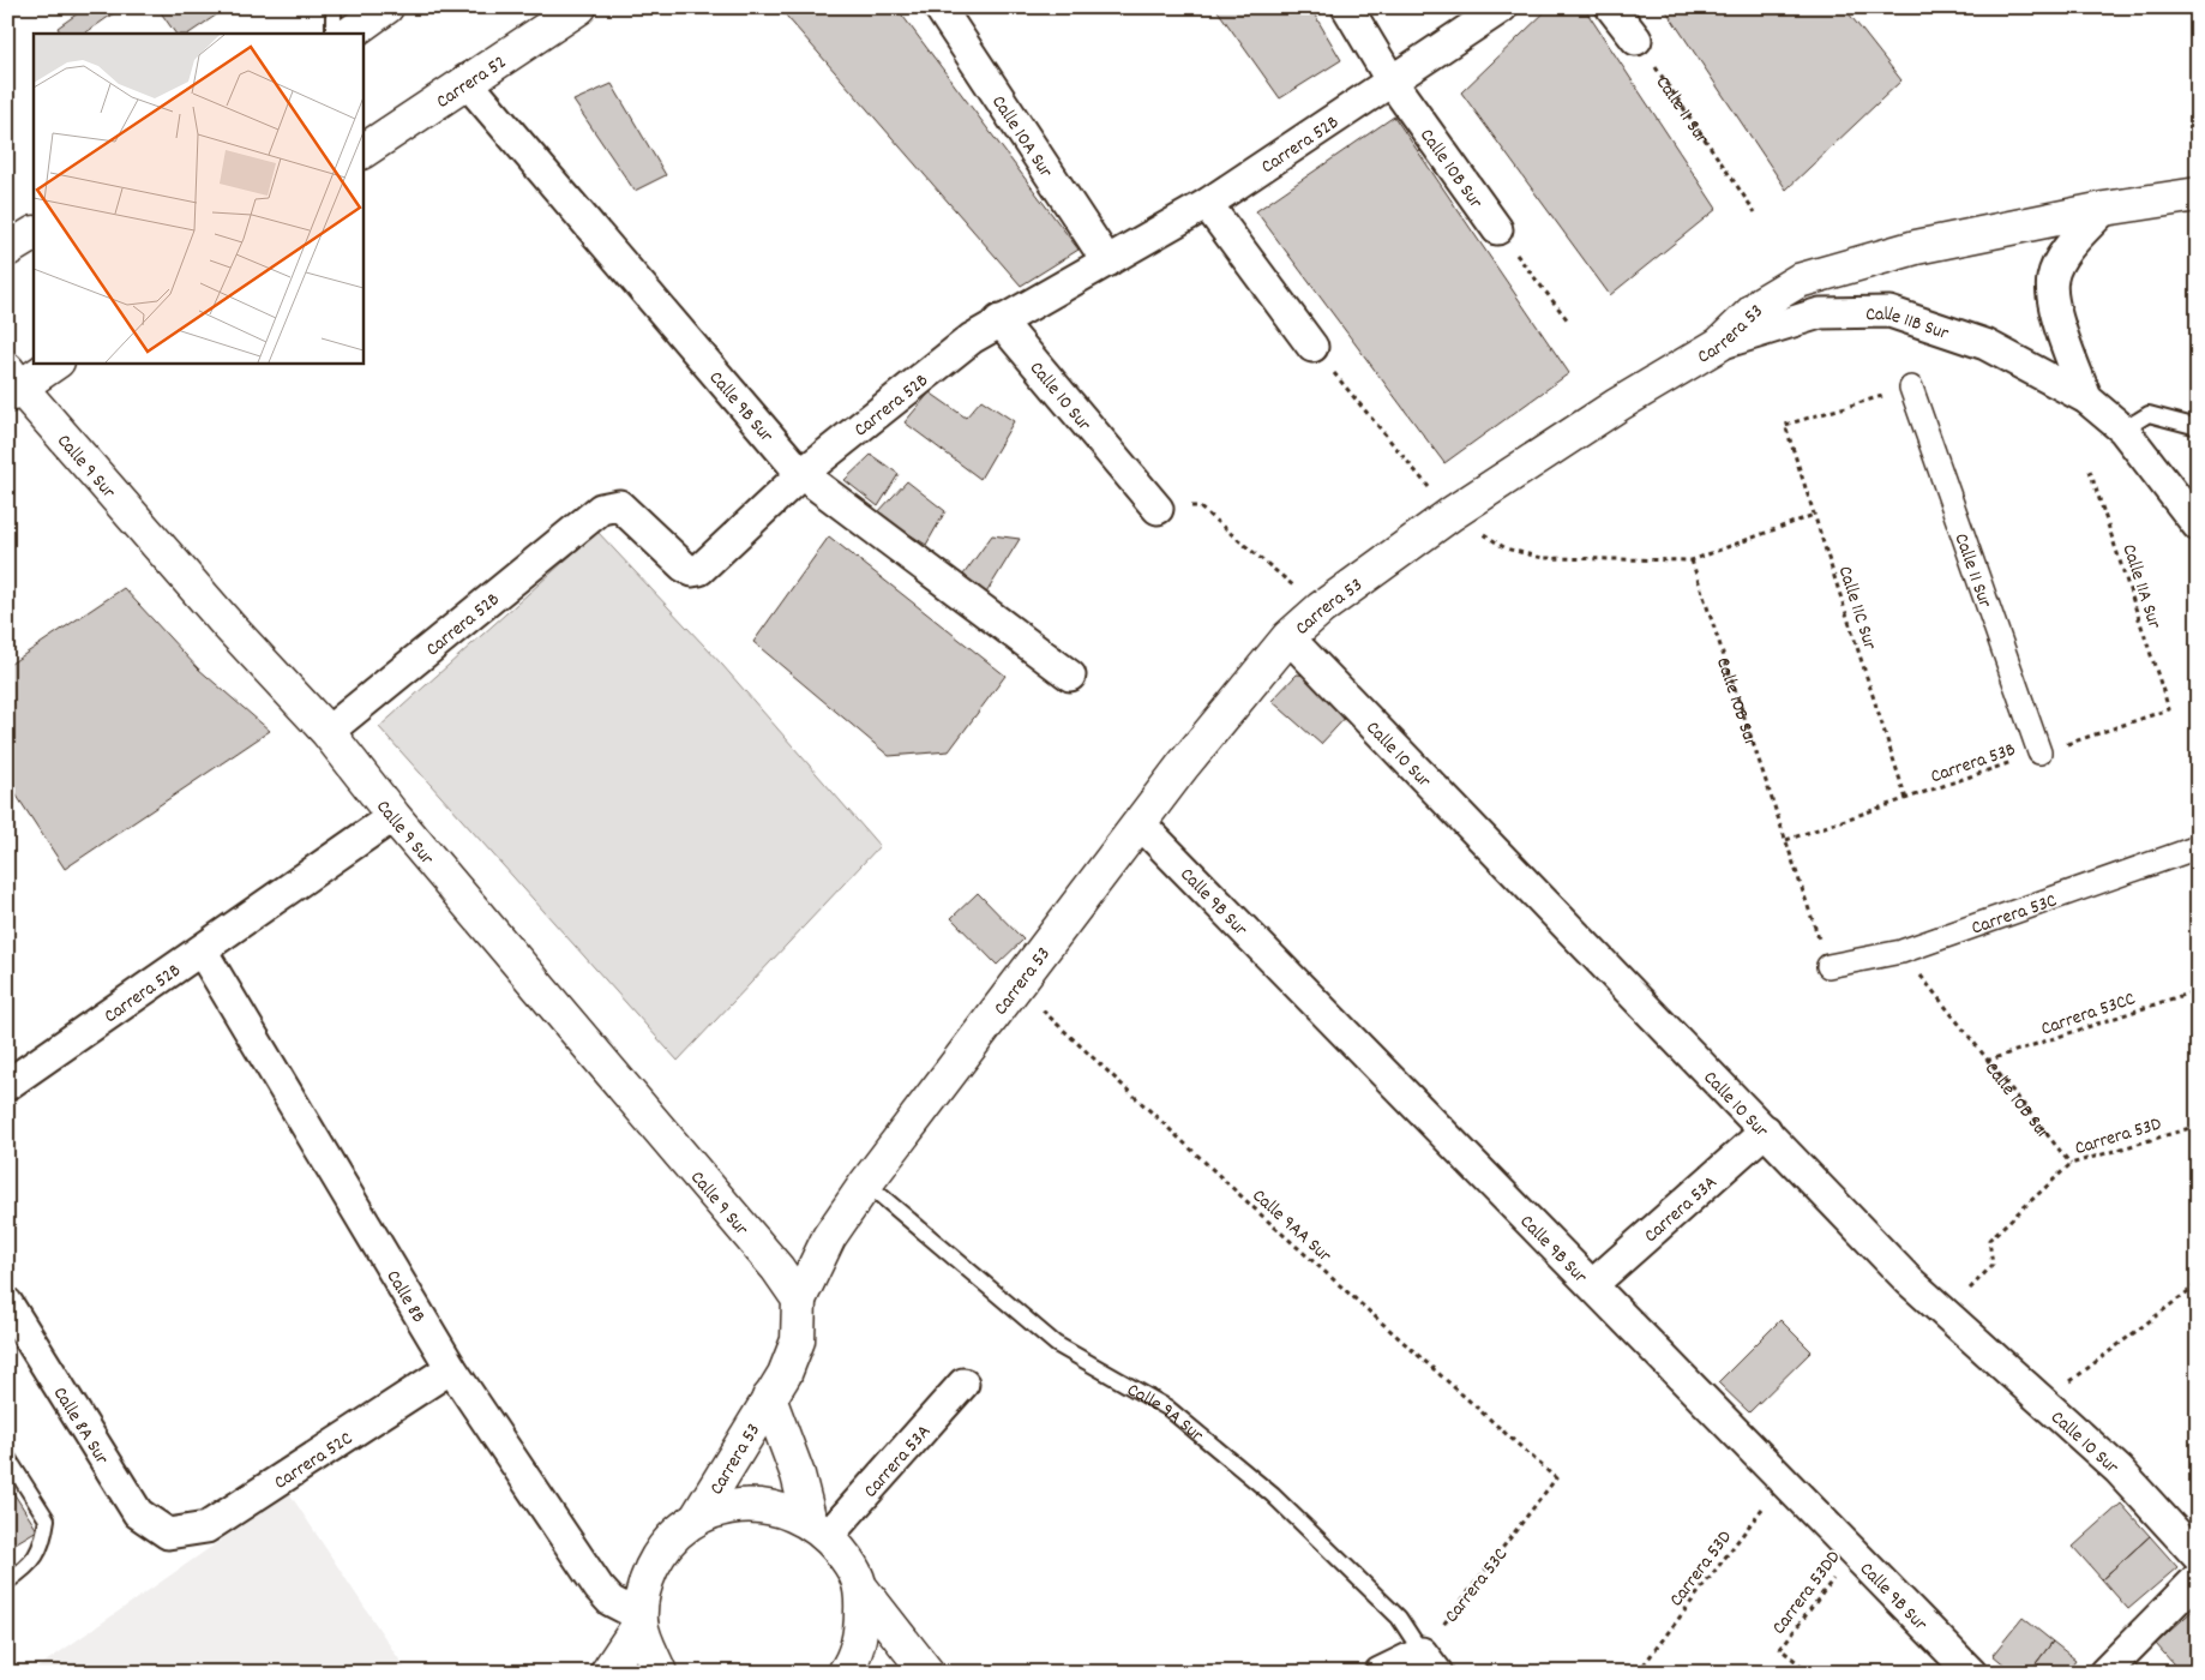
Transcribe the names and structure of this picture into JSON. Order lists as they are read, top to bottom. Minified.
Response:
{"streets":{"main road":["Carrera 52","Carrera 53","Calle 9 Sur"],"street":["Calle 11 Sur","Calle 10A Sur","Carrera 52B","Calle 10B Sur","Calle 11B Sur","Calle 10 Sur","Calle 9B Sur","Carrera 53C","Carrera 53A","Calle 8B","Calle 8A Sur","Carrera 52C"],"lane":["Calle 9A Sur"],"path":["Calle 11A Sur","Calle 11C Sur","Carrera 53B","Carrera 53CC","Carrera 53D","Calle 9AA Sur","Carrera 53DD"]},"crossings":[["Carrera 52","Calle 9B Sur"],["Calle 11 Sur","Calle 11C Sur"],["Calle 11 Sur","Carrera 53B"],["Calle 10A Sur","Carrera 52B"],["Carrera 52B","Calle 10B Sur"],["Carrera 52B","Calle 10 Sur"],["Carrera 52B","Calle 9B Sur"],["Carrera 52B","Calle 9 Sur"],["Carrera 52B","Calle 8B"],["Calle 10B Sur","Calle 11C Sur"],["Calle 10B Sur","Carrera 53B"],["Calle 10B Sur","Carrera 53C"],["Calle 10B Sur","Carrera 53CC"],["Calle 10B Sur","Carrera 53D"],["Calle 11B Sur","Carrera 53"],["Carrera 53","Calle 10 Sur"],["Carrera 53","Calle 9B Sur"],["Carrera 53","Calle 9 Sur"],["Carrera 53","Carrera 53A"],["Carrera 53","Calle 9AA Sur"],["Carrera 53","Calle 9A Sur"],["Calle 10 Sur","Carrera 53D"],["Calle 10 Sur","Carrera 53A"],["Calle 9B Sur","Carrera 53D"],["Calle 9B Sur","Carrera 53A"],["Calle 9B Sur","Carrera 53DD"],["Calle 11A Sur","Carrera 53B"],["Calle 11C Sur","Carrera 53B"],["Carrera 53C","Calle 9AA Sur"],["Carrera 53C","Calle 9A Sur"],["Calle 8B","Carrera 52C"],["Calle 8A Sur","Carrera 52C"]]}
